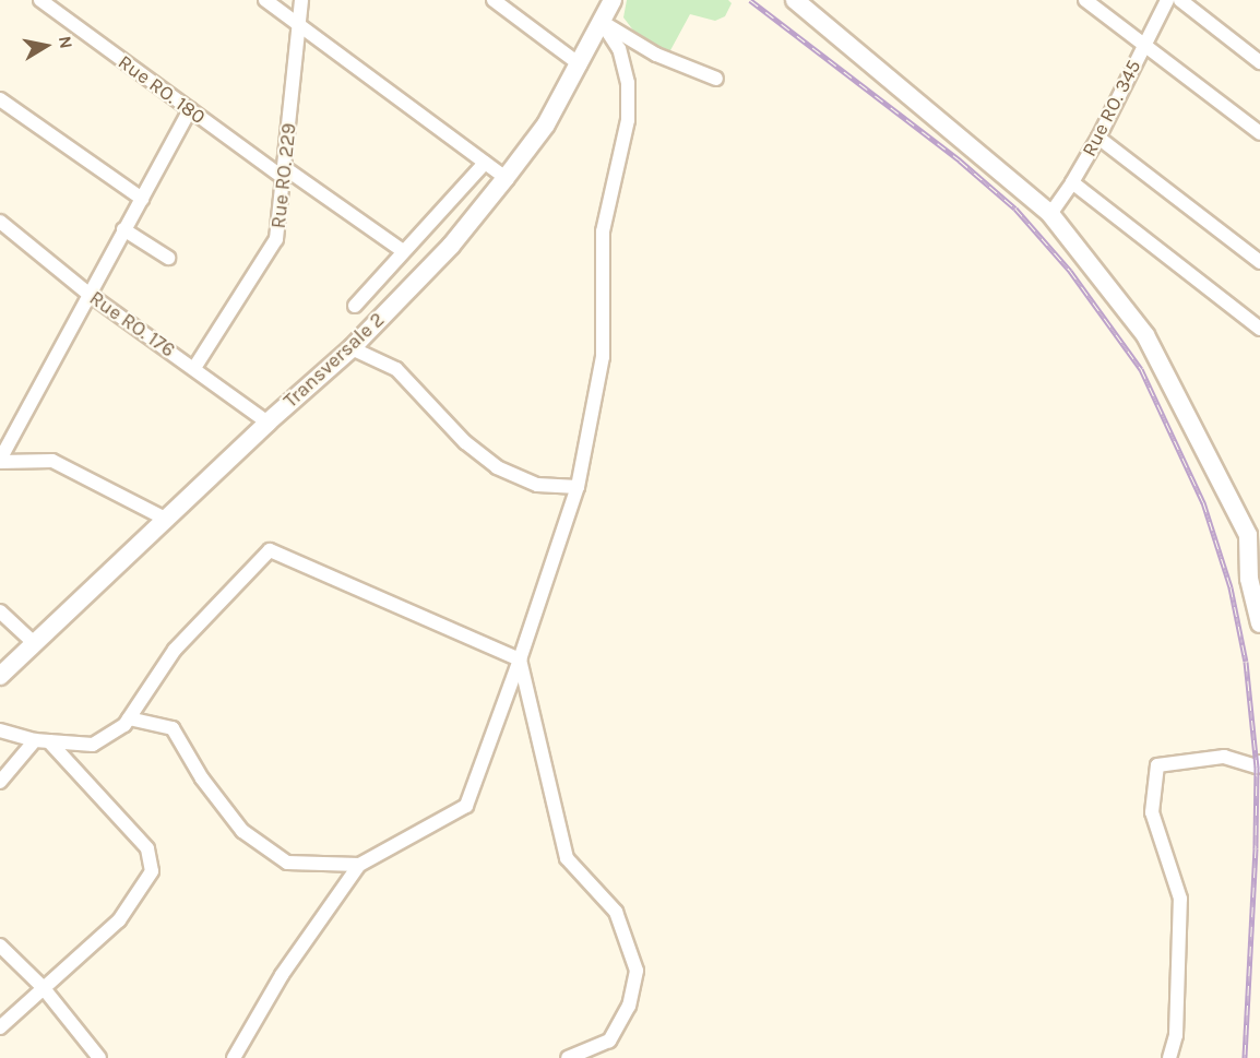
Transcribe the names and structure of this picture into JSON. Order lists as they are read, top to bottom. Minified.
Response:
{"streets":{"main road":["Transversale 2"],"street":["Rue RO. 180","Rue RO. 345","Rue RO. 229","Rue RO. 176"]},"crossings":[["Rue RO. 180","Rue RO. 229"],["Rue RO. 229","Rue RO. 176"],["Rue RO. 176","Transversale 2"]],"north":"right"}
